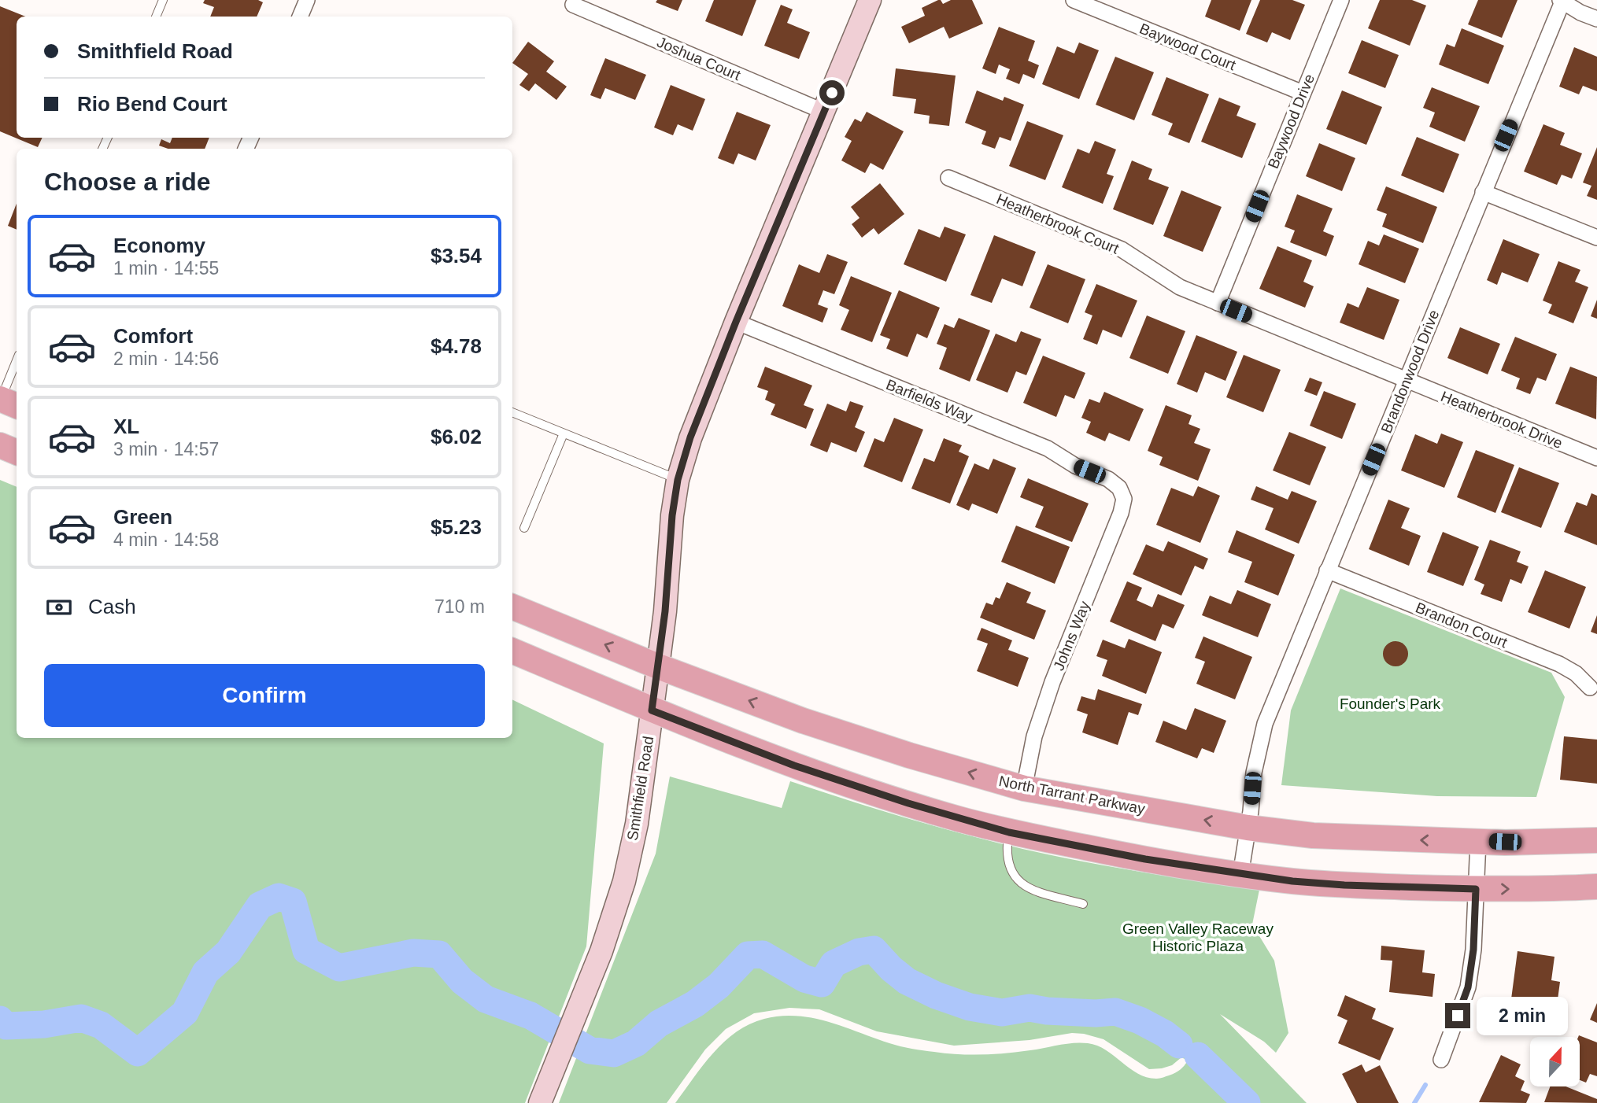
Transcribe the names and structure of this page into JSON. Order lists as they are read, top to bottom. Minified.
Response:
{"streets":{"main road":["Smithfield Road","North Tarrant Parkway"],"street":["Baywood Court","Joshua Court","Baywood Drive","Heatherbrook Court","Brandonwood Drive","Barfields Way","Heatherbrook Drive","Brandon Court","Johns Way"]},"crossings":[["Baywood Court","Baywood Drive"],["Joshua Court","Smithfield Road"],["Baywood Drive","Heatherbrook Court"],["Heatherbrook Court","Brandonwood Drive"],["Heatherbrook Court","Heatherbrook Drive"],["Brandonwood Drive","Heatherbrook Drive"],["Brandonwood Drive","Brandon Court"],["Brandonwood Drive","North Tarrant Parkway"],["Barfields Way","Johns Way"],["Barfields Way","Smithfield Road"],["Johns Way","North Tarrant Parkway"],["Smithfield Road","North Tarrant Parkway"]],"parks":["Founder's Park","Green Valley Raceway Historic Plaza"],"north":"top","page":{"banner":["Smithfield Road","Rio Bend Court"],"heading":"Choose a ride","list":[{"name":"Economy","note":"1 min · 14:55","value":"$3.54"},{"name":"Comfort","note":"2 min · 14:56","value":"$4.78"},{"name":"XL","note":"3 min · 14:57","value":"$6.02"},{"name":"Green","note":"4 min · 14:58","value":"$5.23"}],"pay":["Cash","710 m"],"buttons":"Confirm","bubble":"2 min"}}
